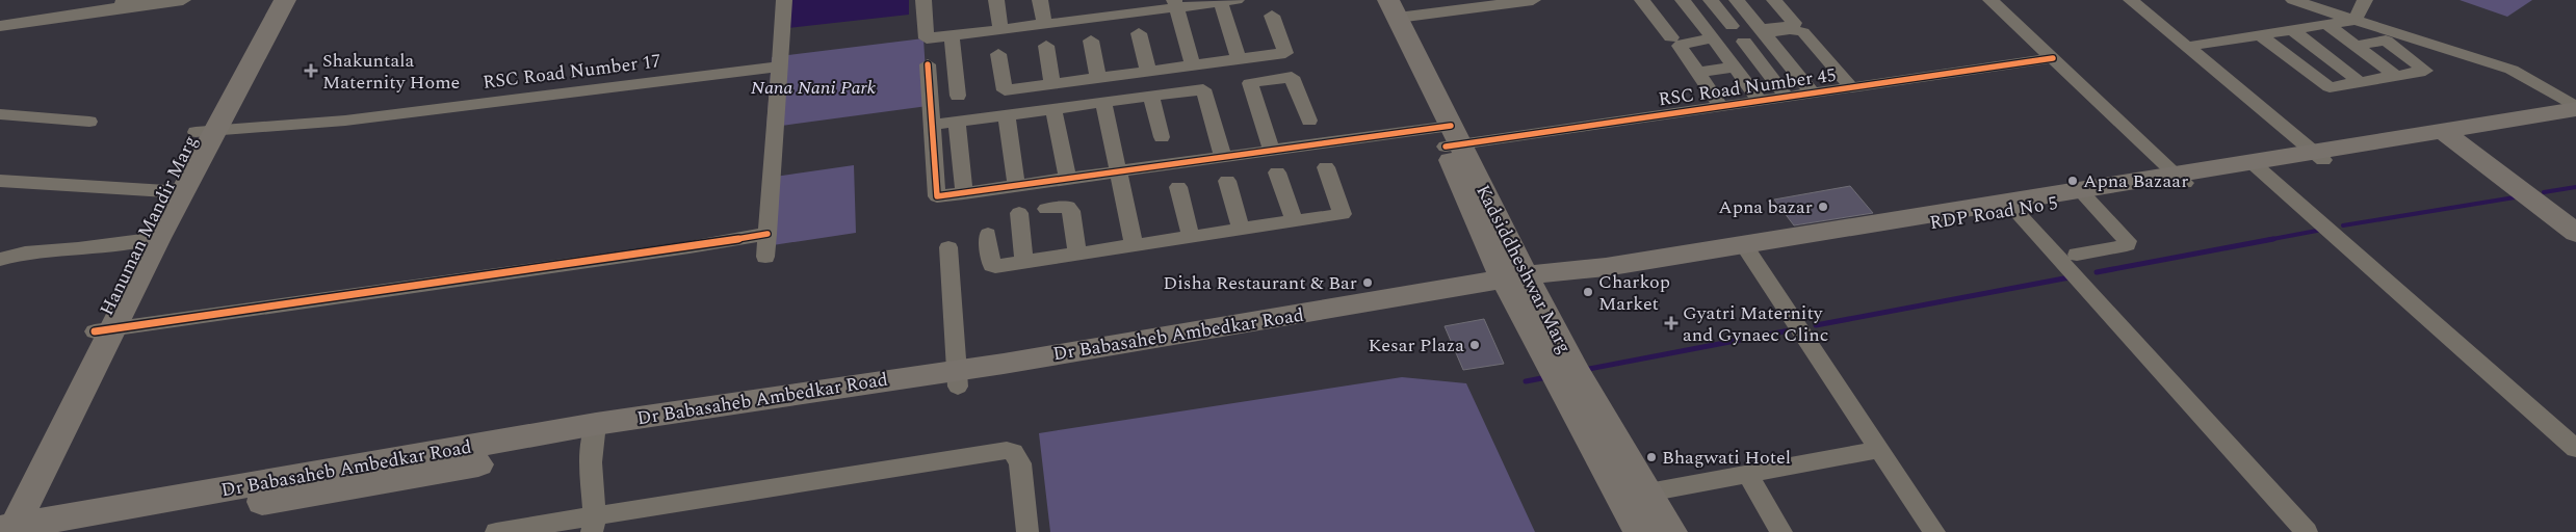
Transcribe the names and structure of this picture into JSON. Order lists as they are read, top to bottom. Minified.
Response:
{"streets":{"main road":["RDP Road No 5","Hanuman Mandir Marg","Kadsiddheshwar Marg","Dr Babasaheb Ambedkar Road"],"street":["RSC Road Number 17","RSC Road Number 45"]},"crossings":[["RSC Road Number 17","Hanuman Mandir Marg"],["RSC Road Number 45","Kadsiddheshwar Marg"],["RDP Road No 5","Kadsiddheshwar Marg"],["RDP Road No 5","Dr Babasaheb Ambedkar Road"],["Hanuman Mandir Marg","Dr Babasaheb Ambedkar Road"],["Kadsiddheshwar Marg","Dr Babasaheb Ambedkar Road"]],"parks":["Nana Nani Park"],"places":{"health":["Shakuntala Maternity Home","Gyatri Maternity and Gynaec Clinc"],"other":["Apna Bazaar","Apna bazar","Disha Restaurant & Bar","Charkop Market","Kesar Plaza","Bhagwati Hotel"]}}
